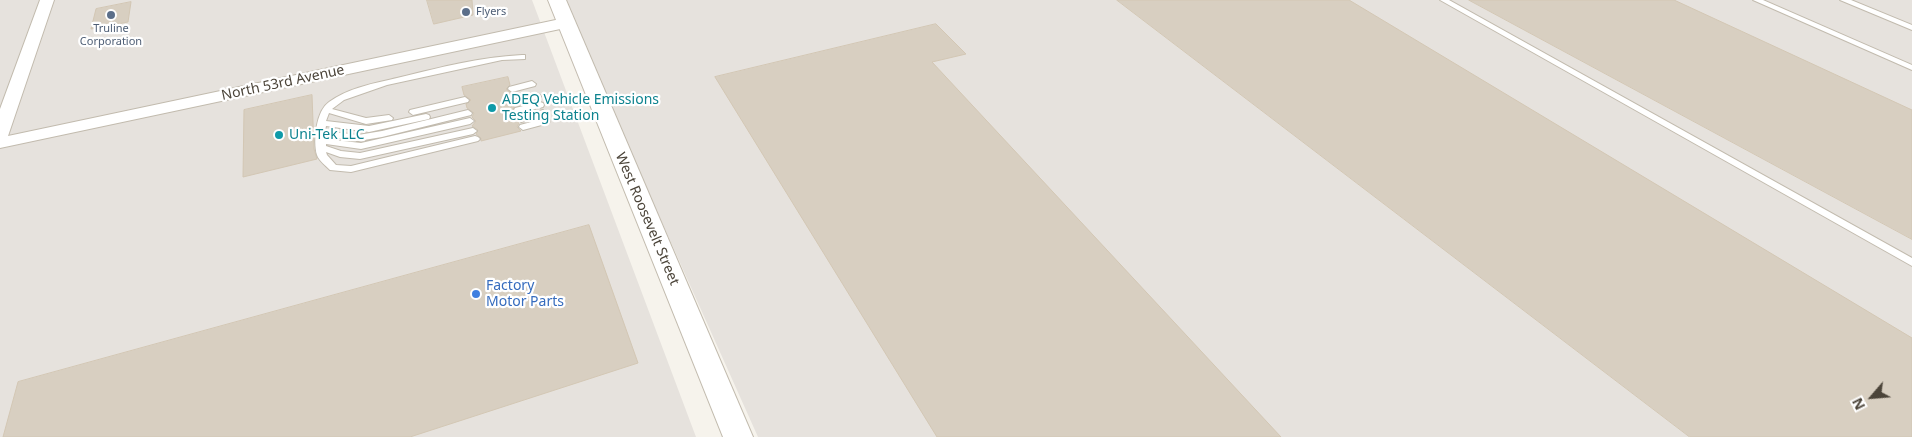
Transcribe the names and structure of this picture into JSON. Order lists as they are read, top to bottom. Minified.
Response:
{"streets":{"street":["North 53rd Avenue","West Roosevelt Street"]},"crossings":[["North 53rd Avenue","West Roosevelt Street"]],"places":["Flyers","Truline Corporation","ADEQ Vehicle Emissions Testing Station","Uni-Tek LLC","Factory Motor Parts"],"north":"bottom left"}
